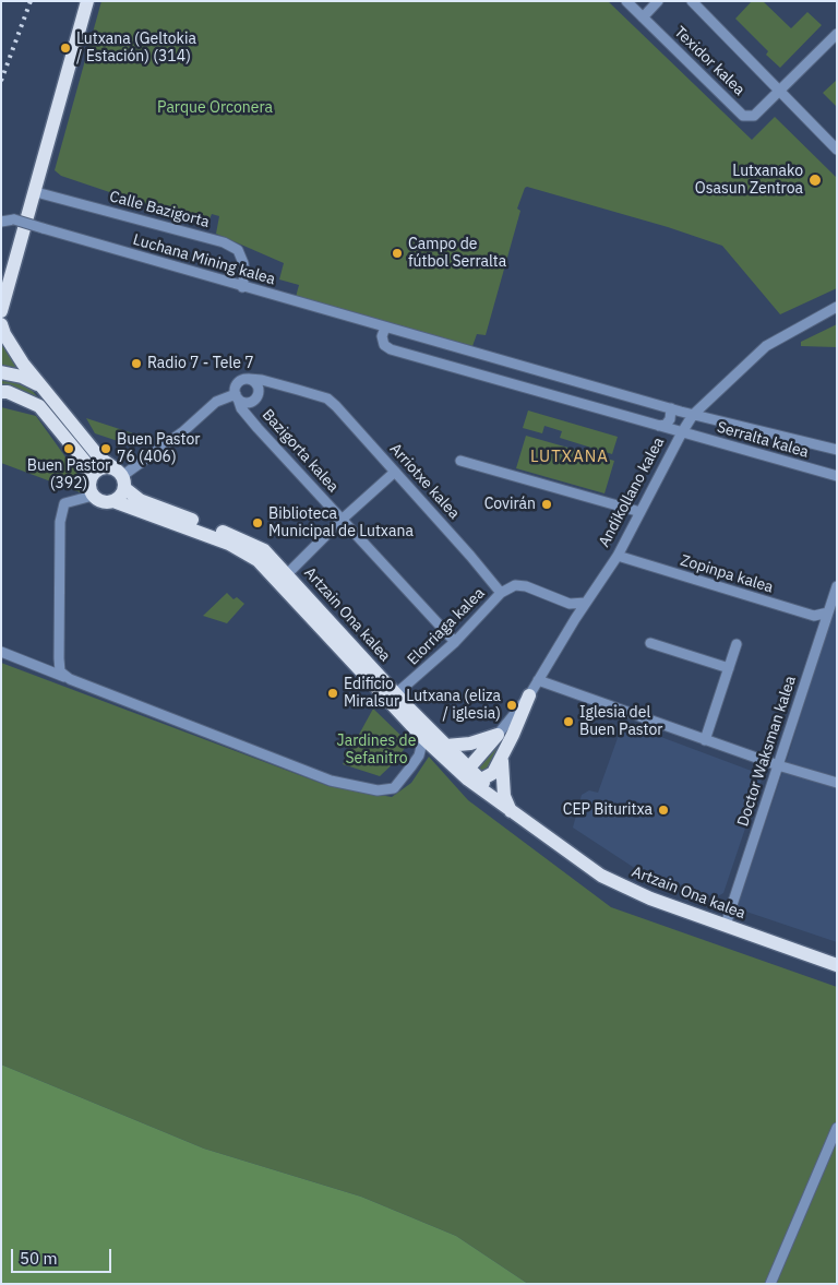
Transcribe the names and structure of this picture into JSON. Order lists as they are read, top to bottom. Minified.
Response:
{"streets":{"main road":["Artzain Ona kalea"],"street":["Texidor kalea","Calle Bazigorta","Luchana Mining kalea","Serralta kalea","Bazigorta kalea","Arriotxe kalea","Andikollano kalea","Zopinpa kalea","Elorriaga kalea","Doctor Waksman kalea"]},"crossings":[["Calle Bazigorta","Luchana Mining kalea"],["Luchana Mining kalea","Serralta kalea"],["Luchana Mining kalea","Andikollano kalea"],["Serralta kalea","Andikollano kalea"],["Bazigorta kalea","Arriotxe kalea"],["Bazigorta kalea","Elorriaga kalea"],["Arriotxe kalea","Elorriaga kalea"],["Andikollano kalea","Zopinpa kalea"],["Zopinpa kalea","Doctor Waksman kalea"],["Artzain Ona kalea","Elorriaga kalea"],["Artzain Ona kalea","Doctor Waksman kalea"]],"districts":["LUTXANA"],"parks":["Parque Orconera","Jardines de Sefanitro"],"places":["Lutxana (Geltokia / Estación) (314)","Lutxanako Osasun Zentroa","Campo de fútbol Serralta","Radio 7 - Tele 7","Buen Pastor (392)","Buen Pastor 76 (406)","Covirán","Biblioteca Municipal de Lutxana","Edificio Miralsur","Lutxana (eliza / iglesia)","Iglesia del Buen Pastor","CEP Bituritxa"],"scale_bar":"50 m"}
